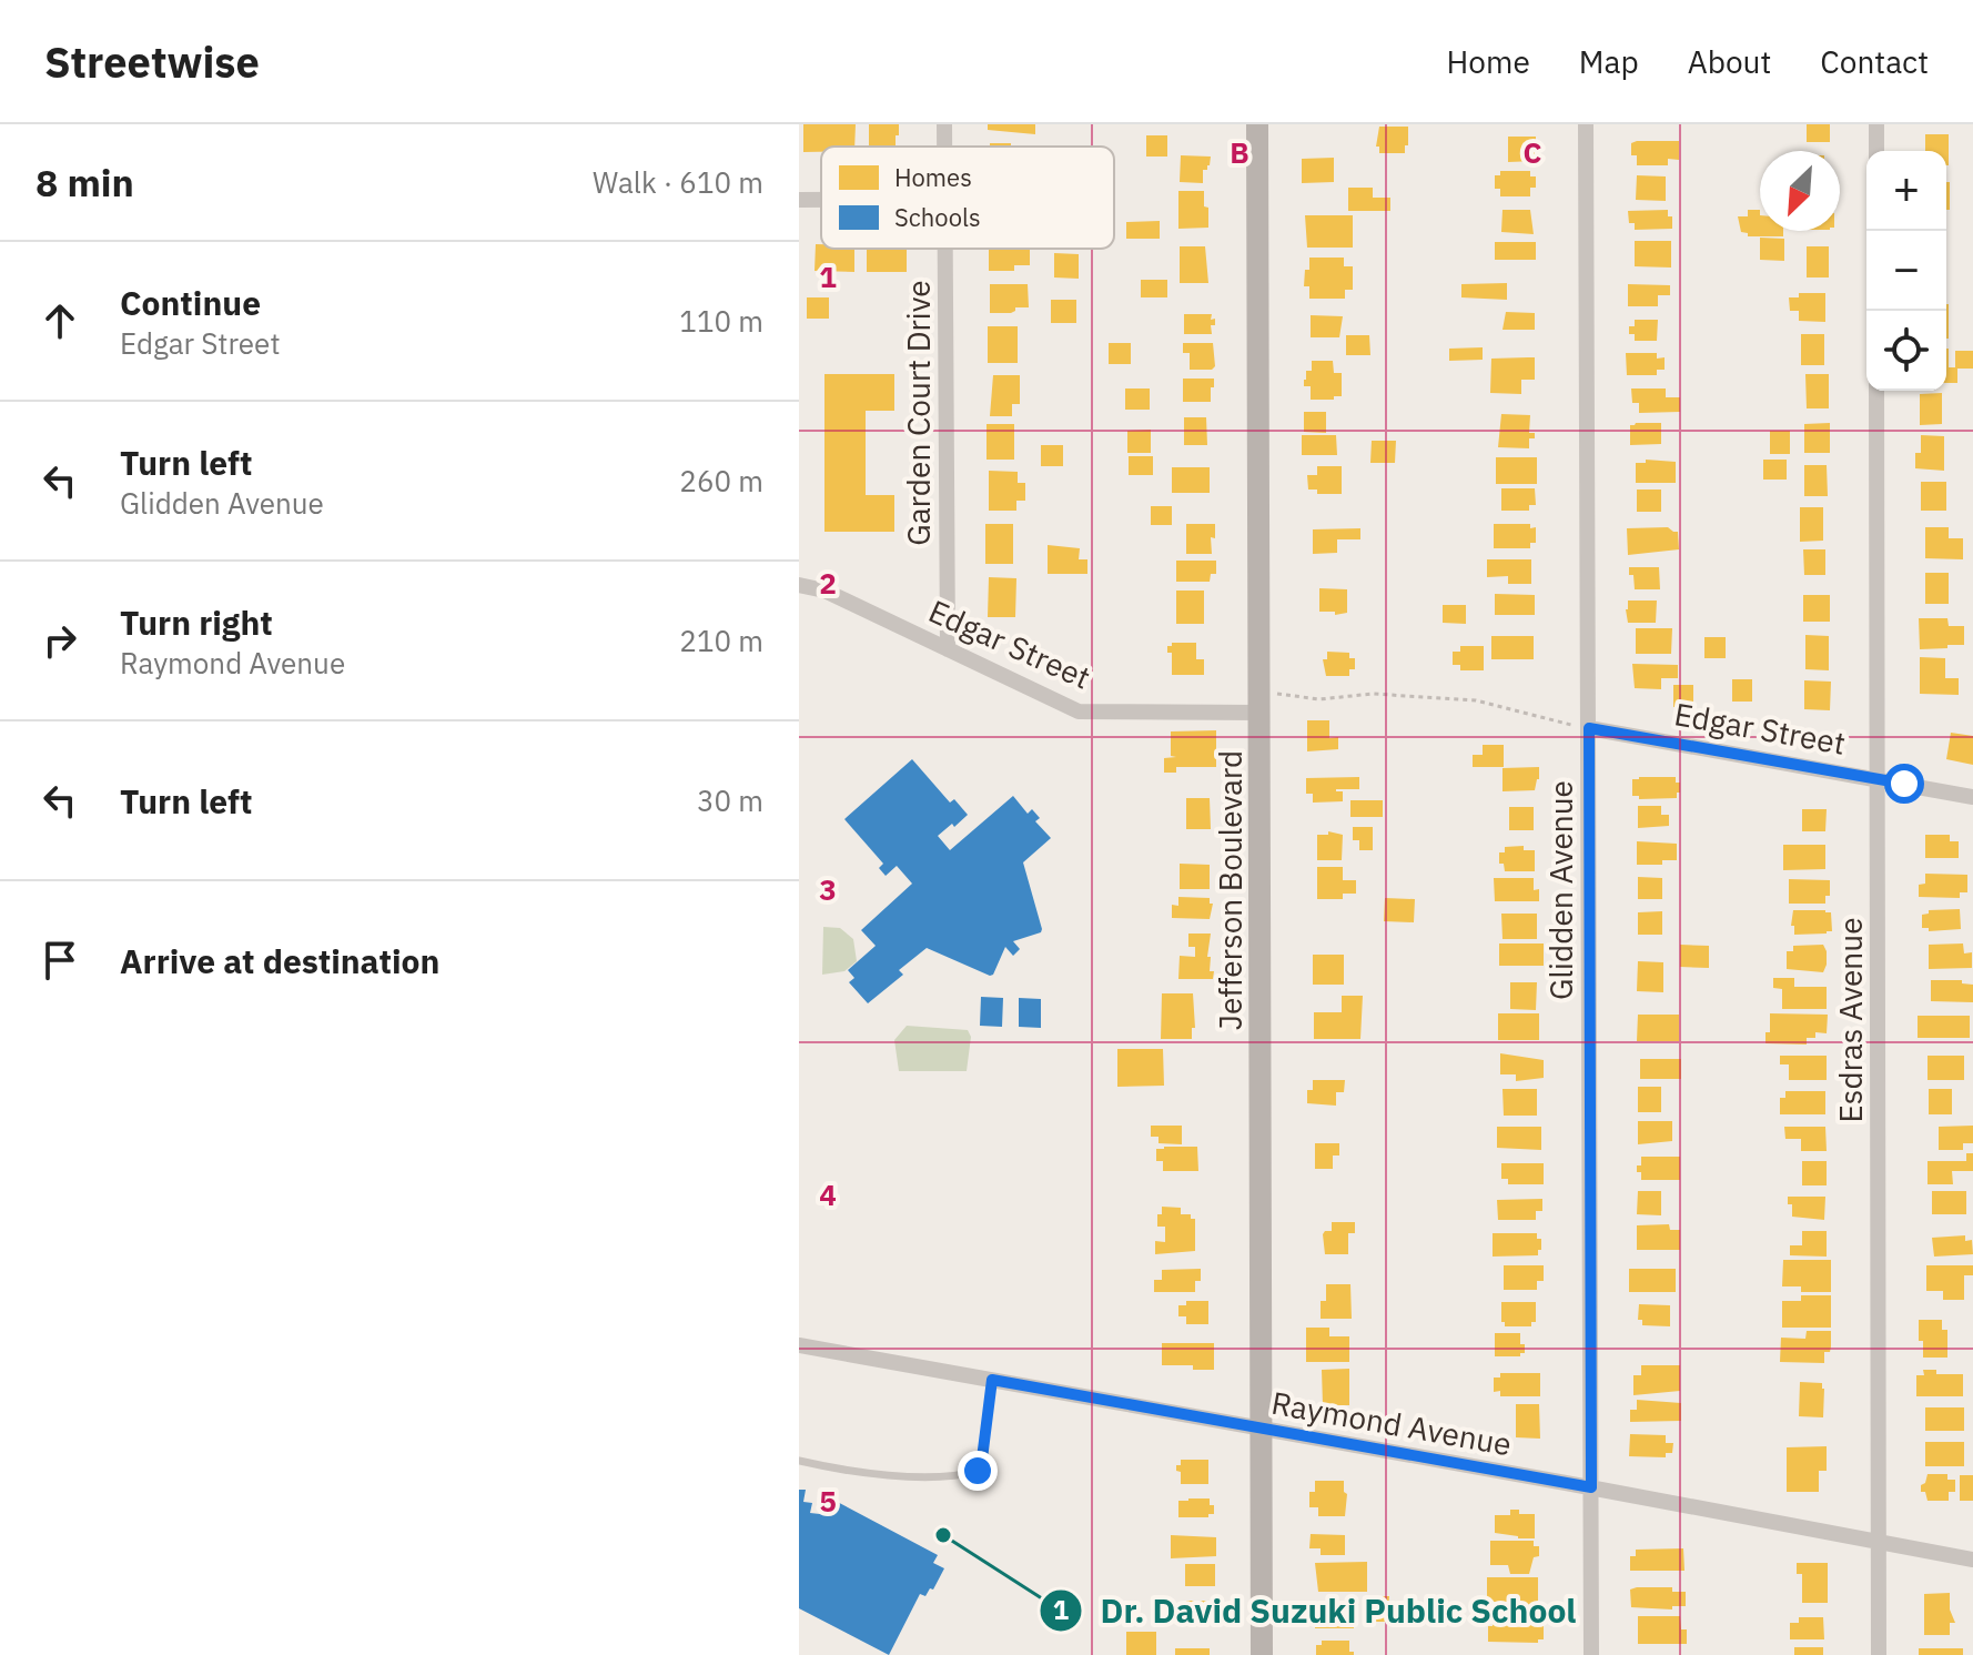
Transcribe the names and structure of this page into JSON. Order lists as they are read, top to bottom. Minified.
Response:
{"streets":{"street":["Garden Court Drive","Edgar Street","Jefferson Boulevard","Glidden Avenue","Esdras Avenue","Raymond Avenue"]},"crossings":[["Garden Court Drive","Edgar Street"],["Edgar Street","Jefferson Boulevard"],["Edgar Street","Glidden Avenue"],["Edgar Street","Esdras Avenue"],["Jefferson Boulevard","Raymond Avenue"],["Glidden Avenue","Raymond Avenue"],["Esdras Avenue","Raymond Avenue"]],"places":["Dr. David Suzuki Public School"],"legend":["Homes","Schools"],"north":"bottom left","page":{"header":"Streetwise","nav":["Home","Map","About","Contact"],"heading":["8 min","Walk · 610 m"],"map_buttons":["+","−"],"list":[["Continue","Edgar Street","110 m"],["Turn left","Glidden Avenue","260 m"],["Turn right","Raymond Avenue","210 m"],["Turn left","30 m"],"Arrive at destination"]},"grid":{"columns":["B","C"],"rows":["1","2","3","4","5"]}}
